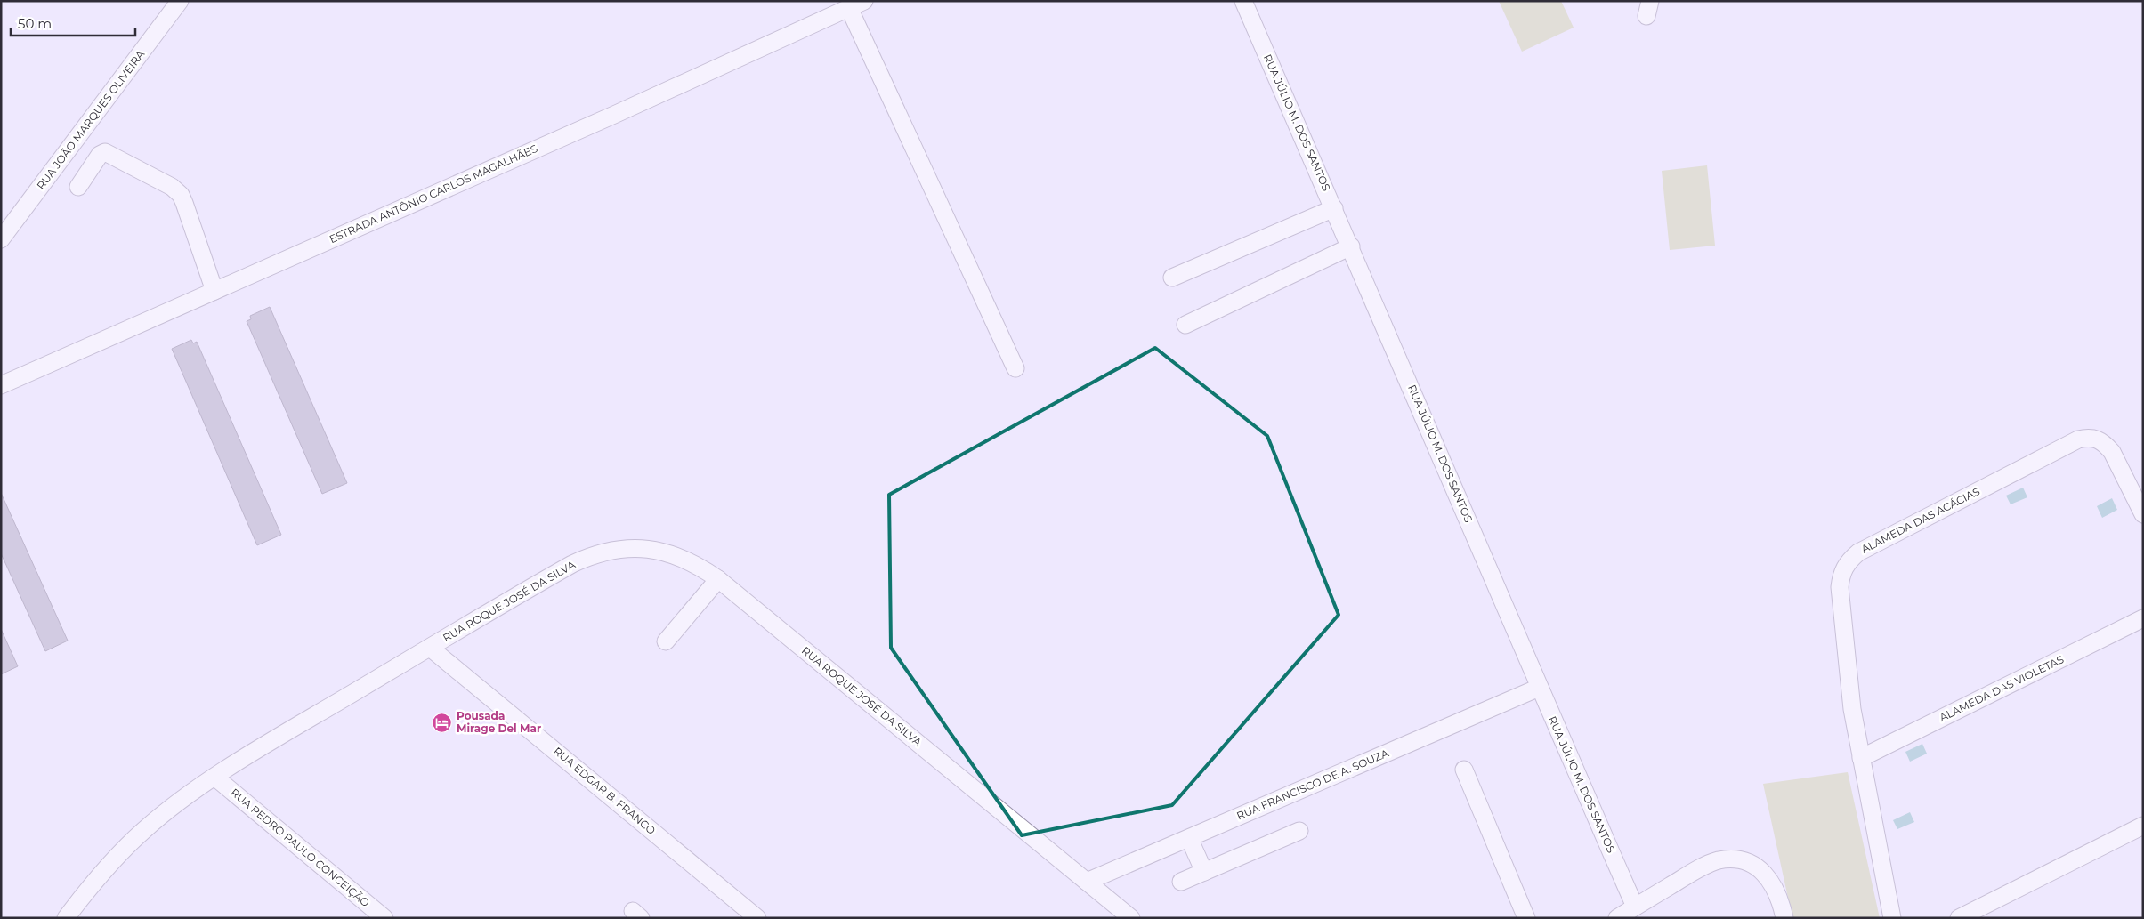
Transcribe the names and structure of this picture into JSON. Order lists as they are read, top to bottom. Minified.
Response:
{"streets":{"street":["RUA JOÃO MARQUES OLIVEIRA","RUA JÚLIO M. DOS SANTOS","ESTRADA ANTÔNIO CARLOS MAGALHÃES","ALAMEDA DAS ACÁCIAS","RUA ROQUE JOSÉ DA SILVA","ALAMEDA DAS VIOLETAS","RUA FRANCISCO DE A. SOUZA","RUA EDGAR B. FRANCO","RUA PEDRO PAULO CONCEIÇÃO"]},"crossings":[["RUA JÚLIO M. DOS SANTOS","RUA FRANCISCO DE A. SOUZA"],["ALAMEDA DAS ACÁCIAS","ALAMEDA DAS VIOLETAS"],["RUA ROQUE JOSÉ DA SILVA","RUA FRANCISCO DE A. SOUZA"],["RUA ROQUE JOSÉ DA SILVA","RUA EDGAR B. FRANCO"],["RUA ROQUE JOSÉ DA SILVA","RUA PEDRO PAULO CONCEIÇÃO"]],"places":{"hotel":["Pousada Mirage Del Mar"]},"scale_bar":"50 m"}
